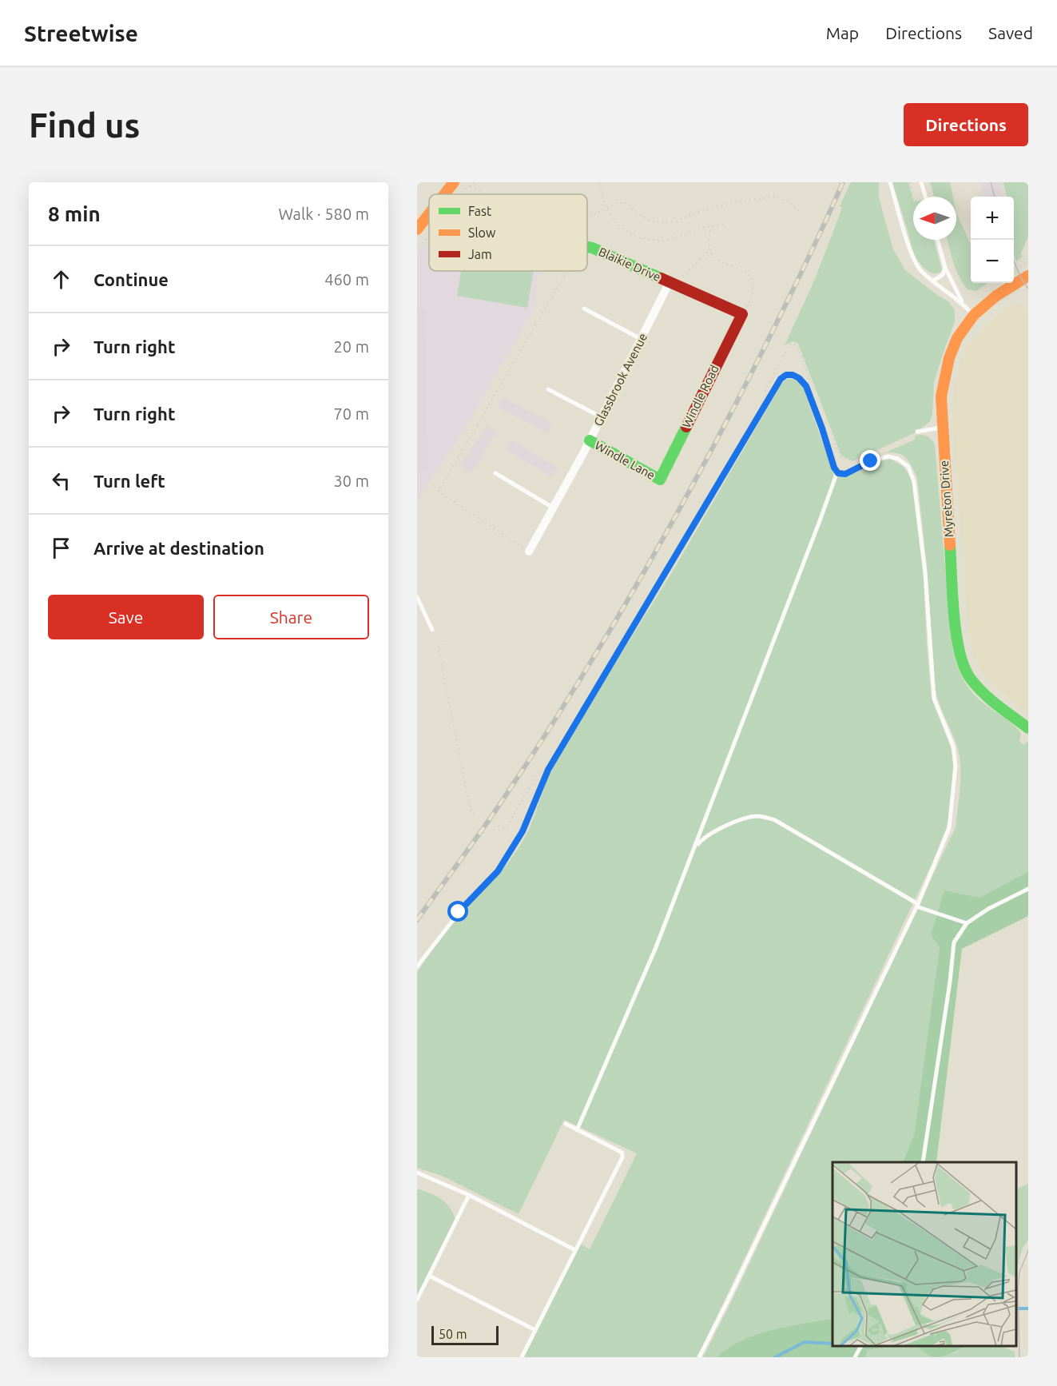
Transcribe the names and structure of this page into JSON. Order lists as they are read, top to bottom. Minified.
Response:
{"streets":{"street":["Blaikie Drive","Glassbrook Avenue","Windle Road","Windle Lane","Myreton Drive"]},"crossings":[["Blaikie Drive","Glassbrook Avenue"],["Blaikie Drive","Windle Road"],["Glassbrook Avenue","Windle Lane"],["Windle Road","Windle Lane"]],"legend":["Fast","Slow","Jam"],"scale_bar":"50 m","north":"left","page":{"header":"Streetwise","nav":["Map","Directions","Saved"],"buttons":["Directions",["Save","Share"]],"title":"Find us","heading":["8 min","Walk · 580 m"],"map_buttons":["+","−"],"list":[["Continue","460 m"],["Turn right","20 m"],["Turn right","70 m"],["Turn left","30 m"],"Arrive at destination"],"scale":"50 m"}}
